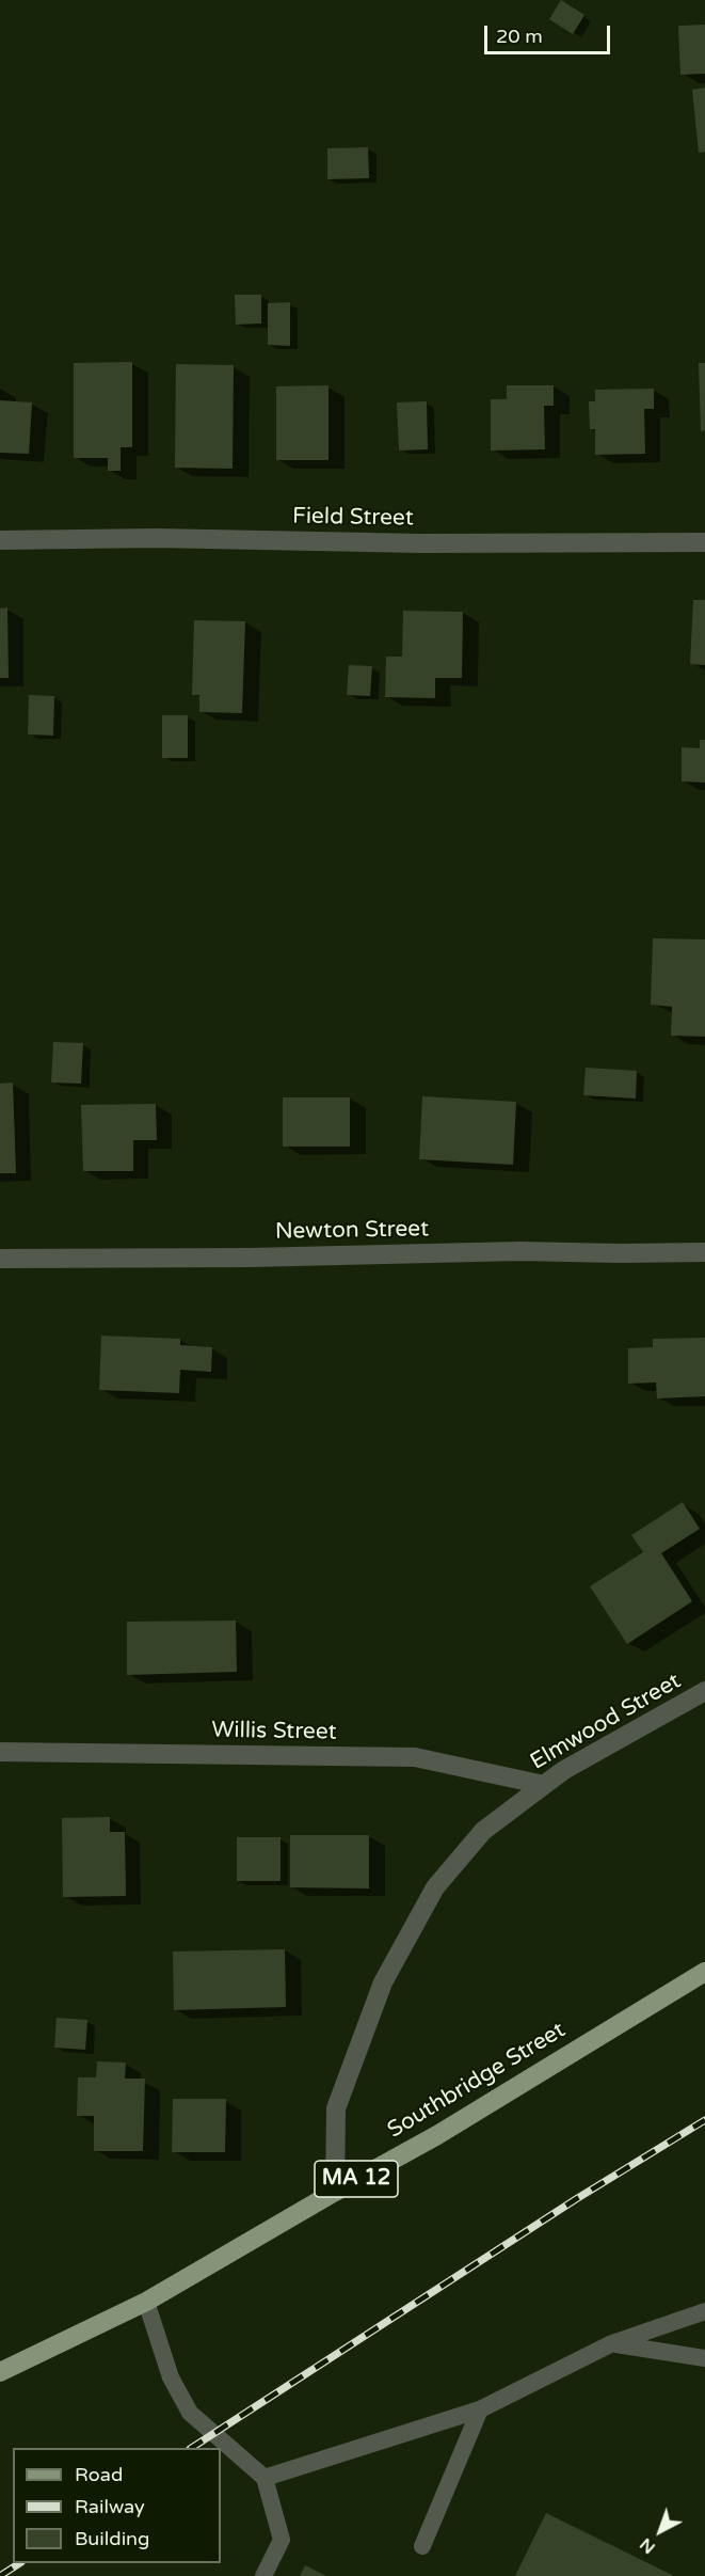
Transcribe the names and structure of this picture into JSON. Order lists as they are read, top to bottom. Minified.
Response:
{"streets":{"main road":["Southbridge Street","MA 12"],"street":["Field Street","Newton Street","Elmwood Street","Willis Street"]},"crossings":[["Elmwood Street","Willis Street"],["Elmwood Street","Southbridge Street"]],"legend":["Road","Railway","Building"],"scale_bar":"20 m","north":"bottom left"}
